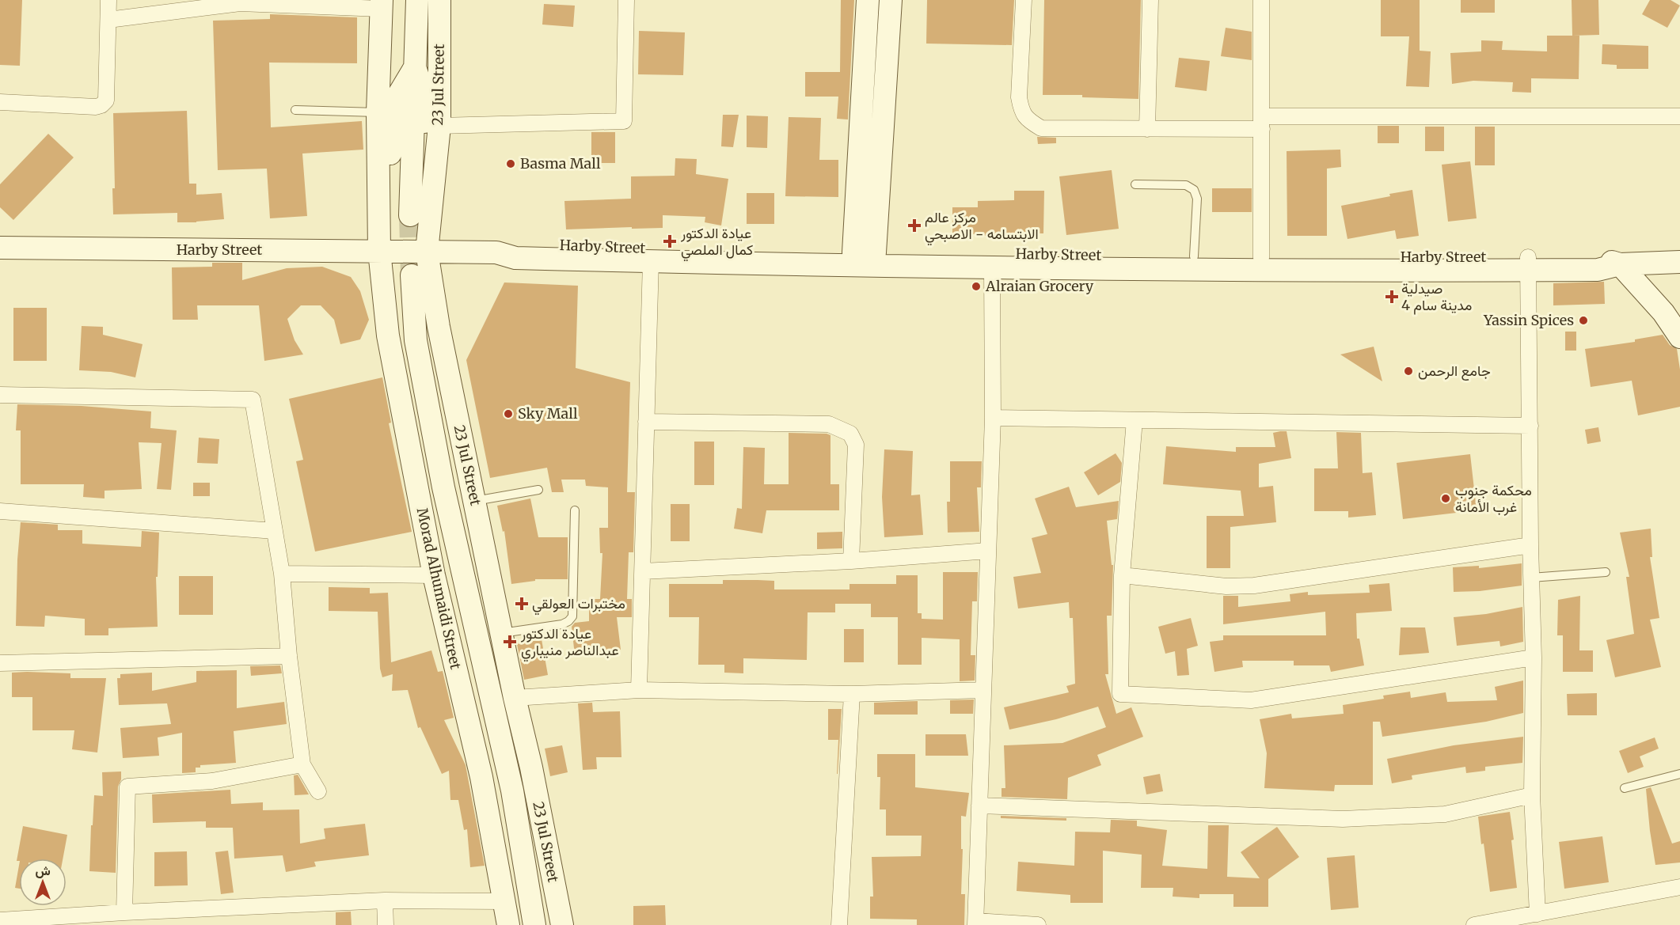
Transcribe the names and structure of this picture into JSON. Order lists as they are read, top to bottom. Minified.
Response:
{"streets":{"street":["23 Jul Street","Harby Street","Morad Alhumaidi Street"]},"crossings":[["23 Jul Street","Harby Street"],["Harby Street","Morad Alhumaidi Street"]],"places":{"other":["Basma Mall","Alraian Grocery","Yassin Spices","جامع الرحمن","Sky Mall","محكمة جنوب غرب الأمانة"],"health":["مركز عالم الابتسامه - الاصبحي","عيادة الدكتور كمال الملصي","صيدلية مدينة سام 4","مختبرات العولقي","عيادة الدكتور عبدالناصر منيباري"]},"north":"top"}
